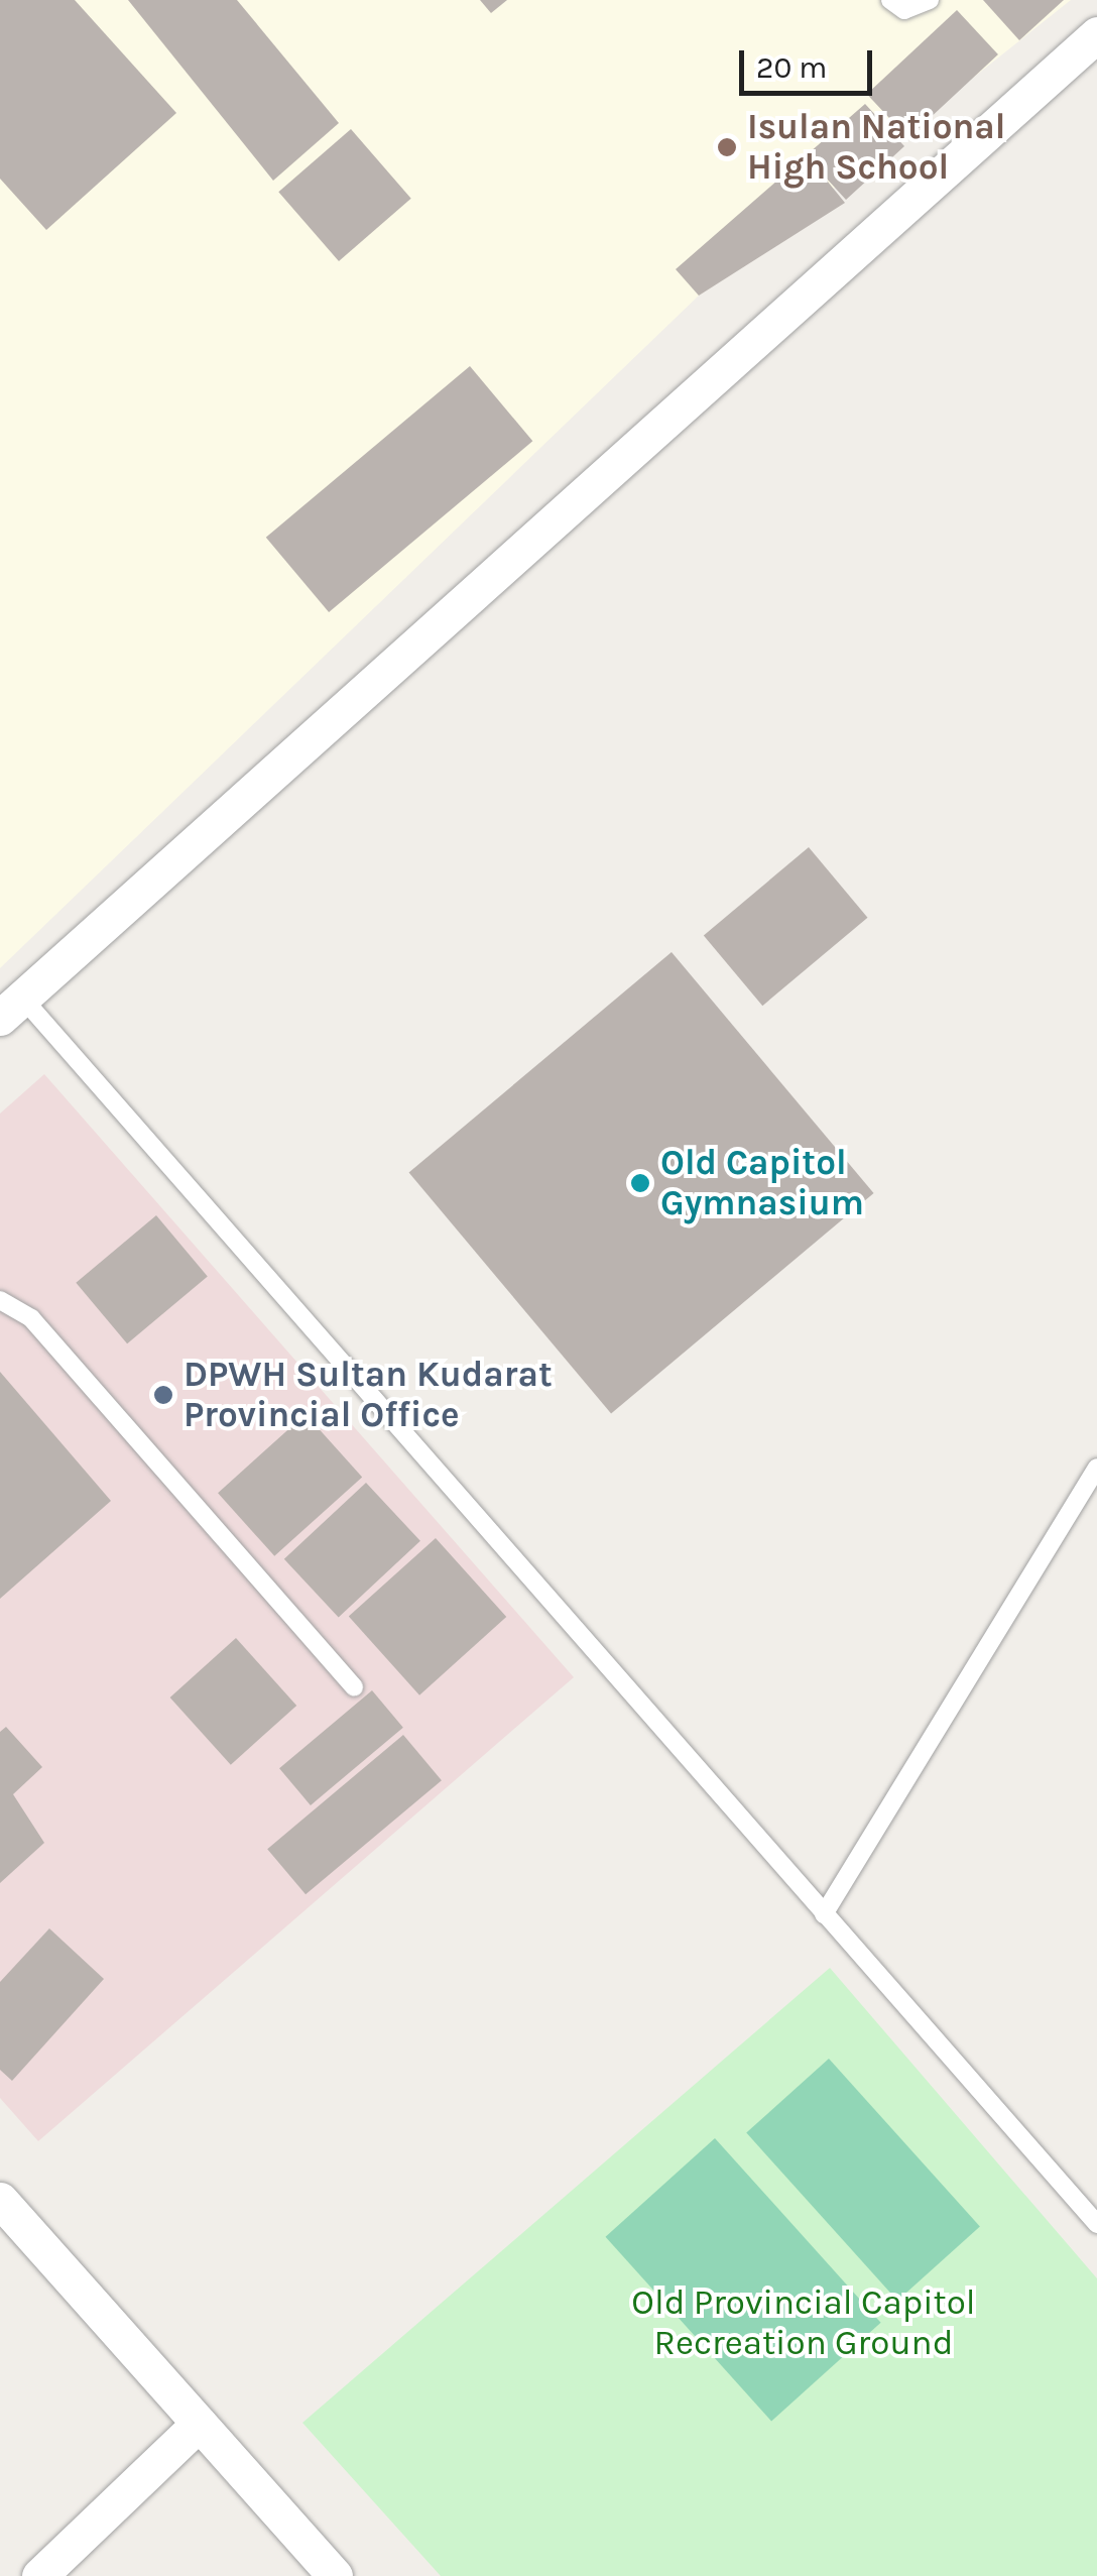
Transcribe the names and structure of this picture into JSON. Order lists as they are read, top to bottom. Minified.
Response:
{"parks":["Old Provincial Capitol Recreation Ground"],"places":["Isulan National High School","Old Capitol Gymnasium","DPWH Sultan Kudarat Provincial Office"],"scale_bar":"20 m"}
